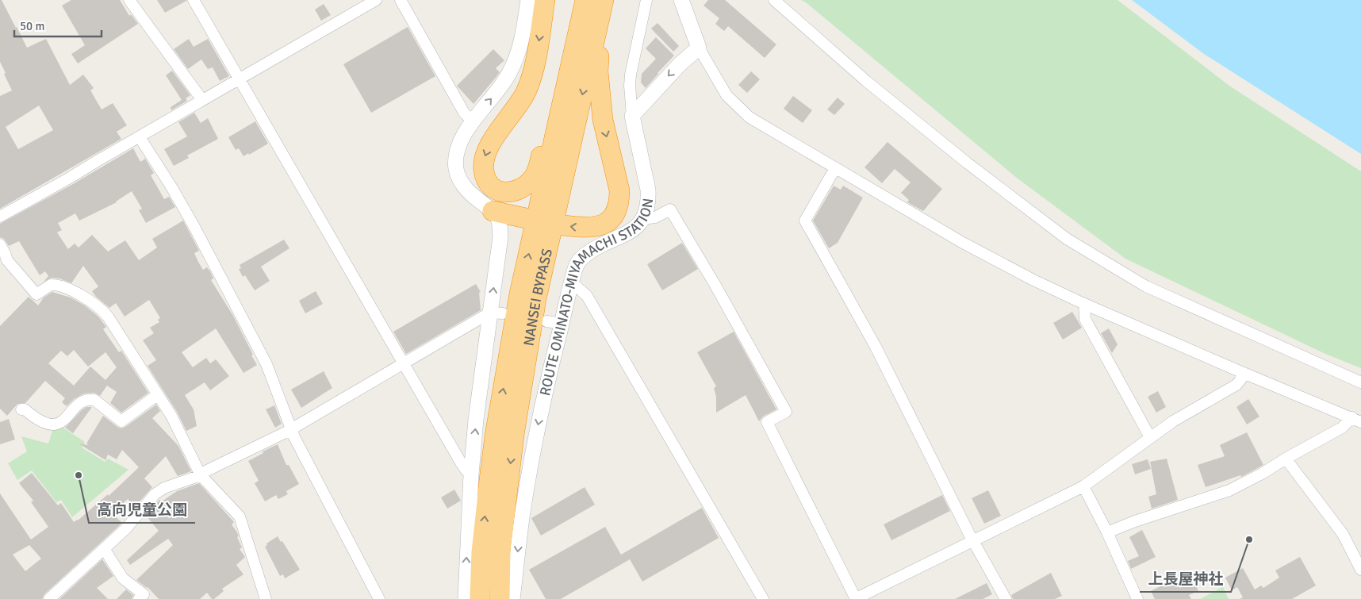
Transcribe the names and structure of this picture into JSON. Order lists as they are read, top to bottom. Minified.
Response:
{"streets":{"highway":["NANSEI BYPASS"],"main road":["ROUTE OMINATO-MIYAMACHI STATION"]},"places":["高向児童公園","上長屋神社"],"scale_bar":"50 m"}
